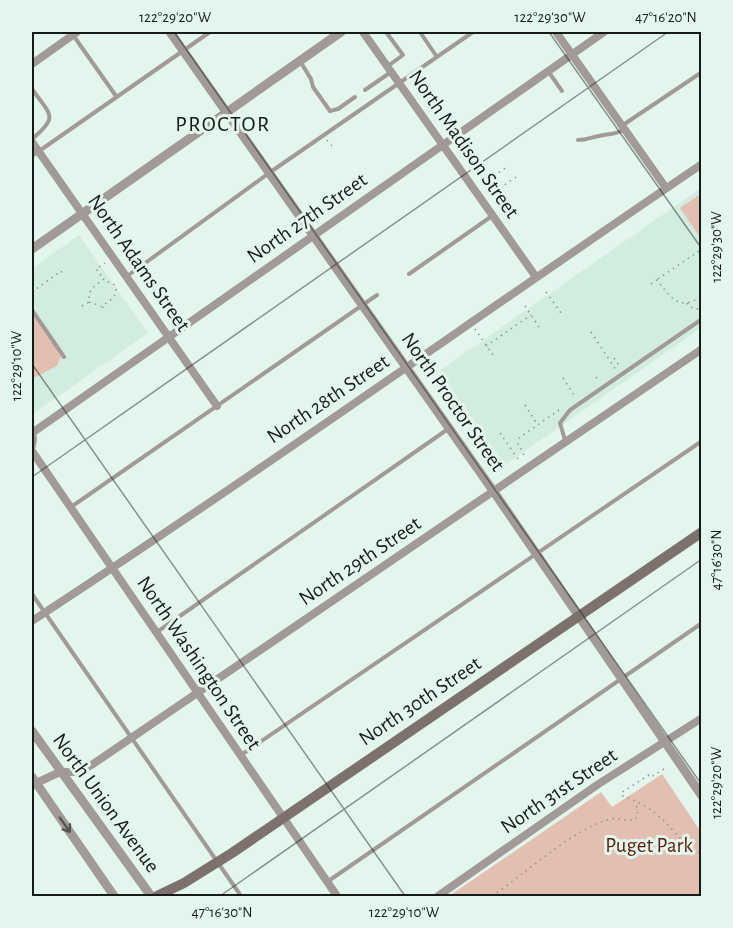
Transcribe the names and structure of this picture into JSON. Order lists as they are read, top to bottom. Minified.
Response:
{"streets":{"main road":["North 30th Street"],"street":["North Madison Street","North 27th Street","North Adams Street","North 28th Street","North Proctor Street","North 29th Street","North Washington Street","North 31st Street","North Union Avenue"]},"crossings":[["North Madison Street","North 27th Street"],["North Madison Street","North 28th Street"],["North 27th Street","North Adams Street"],["North 27th Street","North Proctor Street"],["North 28th Street","North Proctor Street"],["North 28th Street","North Washington Street"],["North Proctor Street","North 29th Street"],["North Proctor Street","North 30th Street"],["North Proctor Street","North 31st Street"],["North 29th Street","North Washington Street"],["North 29th Street","North Union Avenue"],["North Washington Street","North 30th Street"]],"districts":["PROCTOR"],"parks":["Puget Park"],"coordinates":["122°29'20\"W","122°29'30\"W","47°16'20\"N","122°29'10\"W","47°16'30\"N"]}
